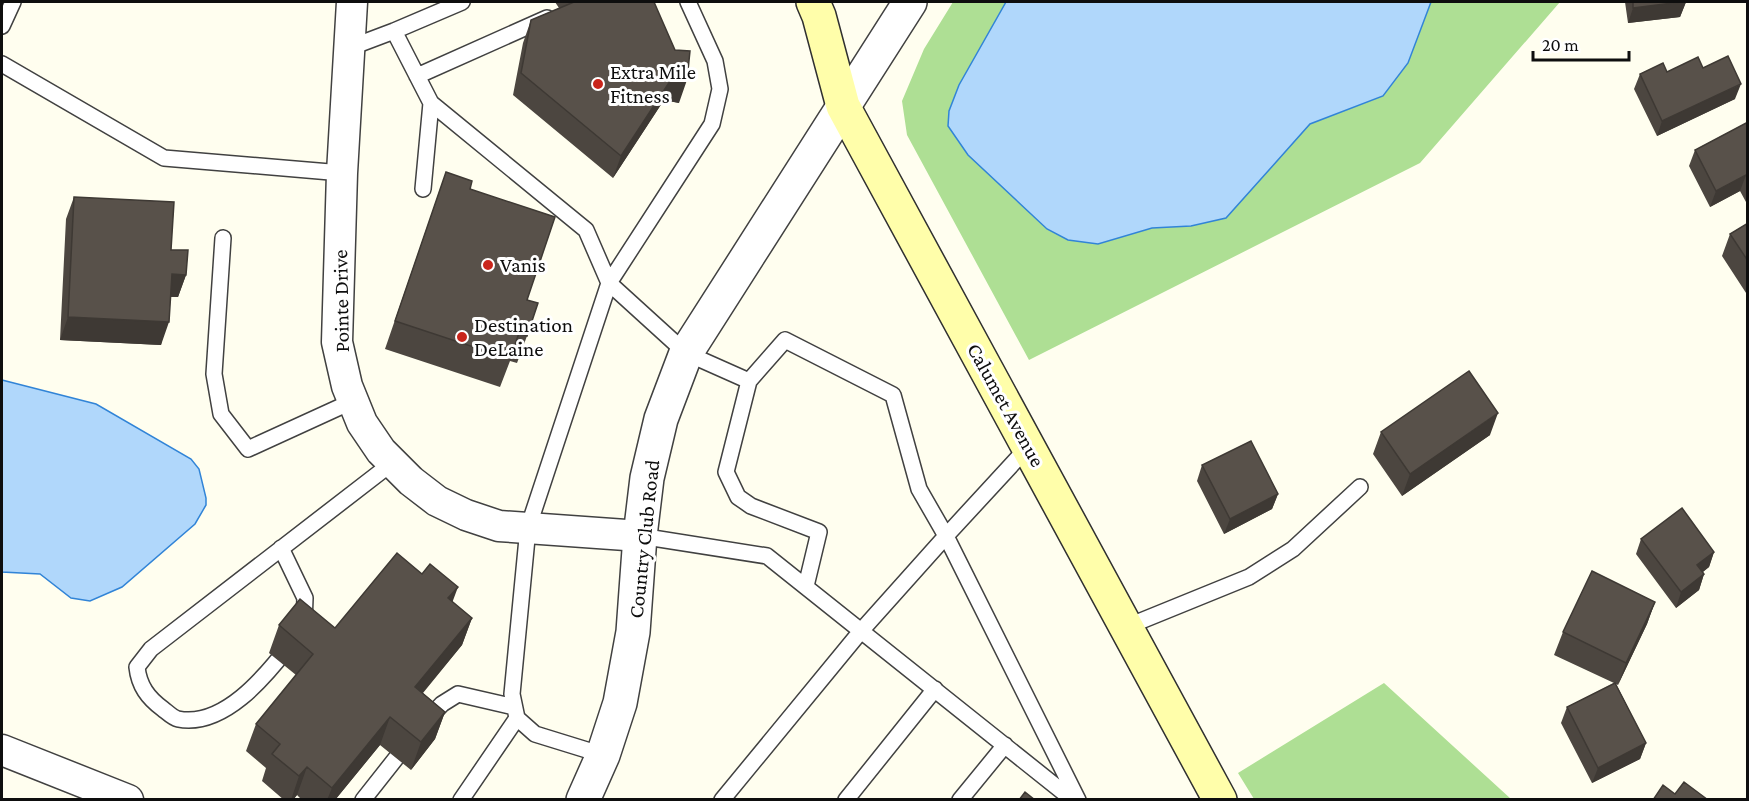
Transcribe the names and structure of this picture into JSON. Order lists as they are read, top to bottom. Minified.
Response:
{"streets":{"main road":["Calumet Avenue"],"street":["Pointe Drive","Country Club Road"]},"crossings":[["Pointe Drive","Country Club Road"],["Calumet Avenue","Country Club Road"]],"places":["Extra Mile Fitness","Vanis","Destination DeLaine"],"scale_bar":"20 m"}
